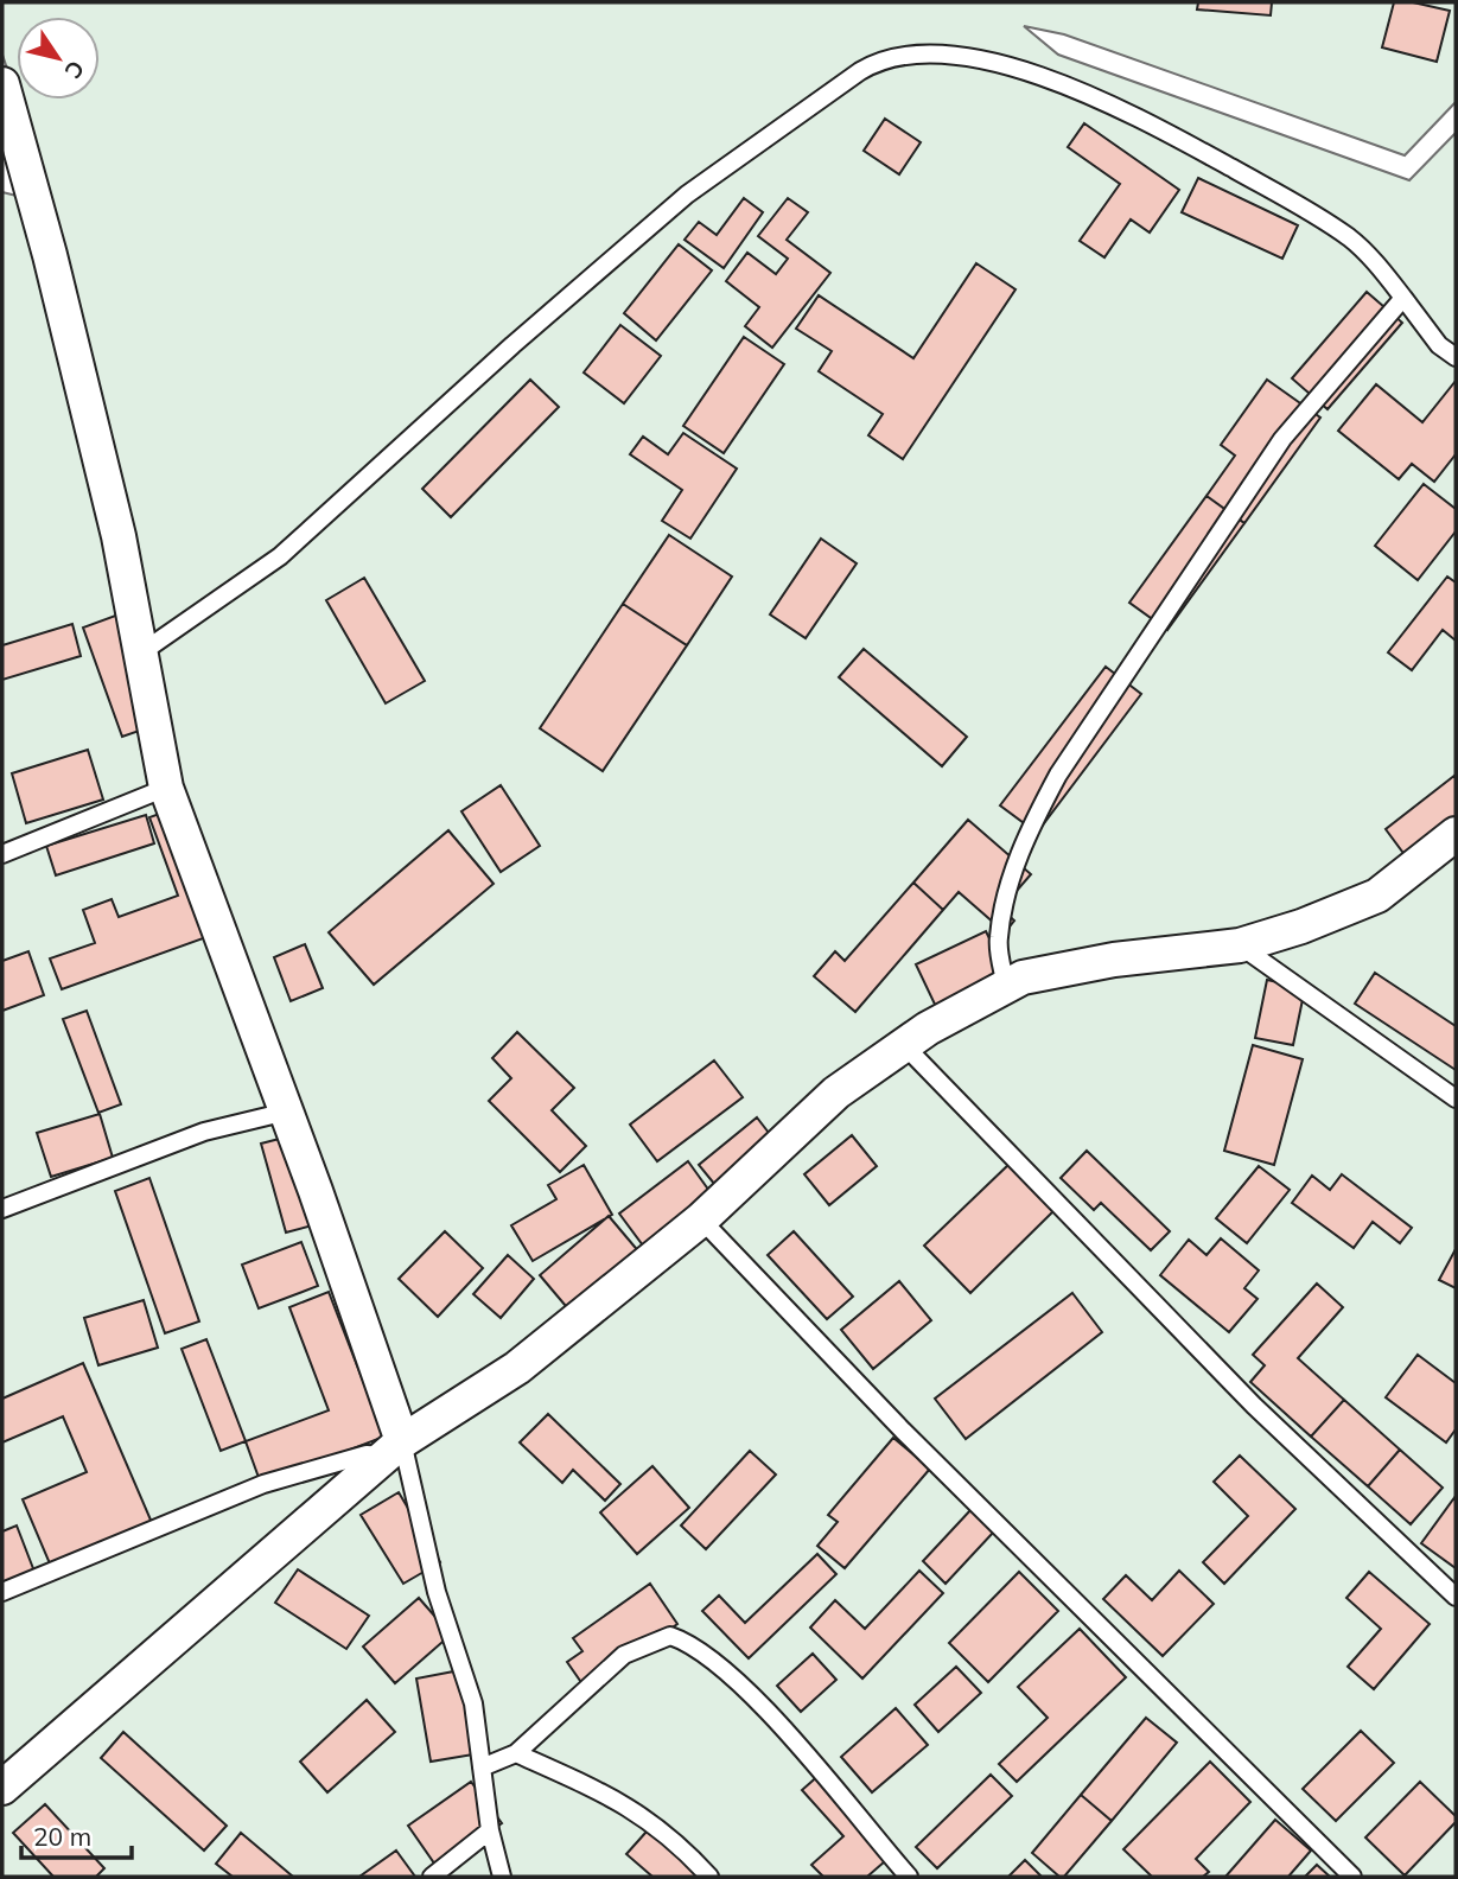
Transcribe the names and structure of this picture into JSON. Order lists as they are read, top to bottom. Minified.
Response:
{"scale_bar":"20 m","north":"bottom right"}
